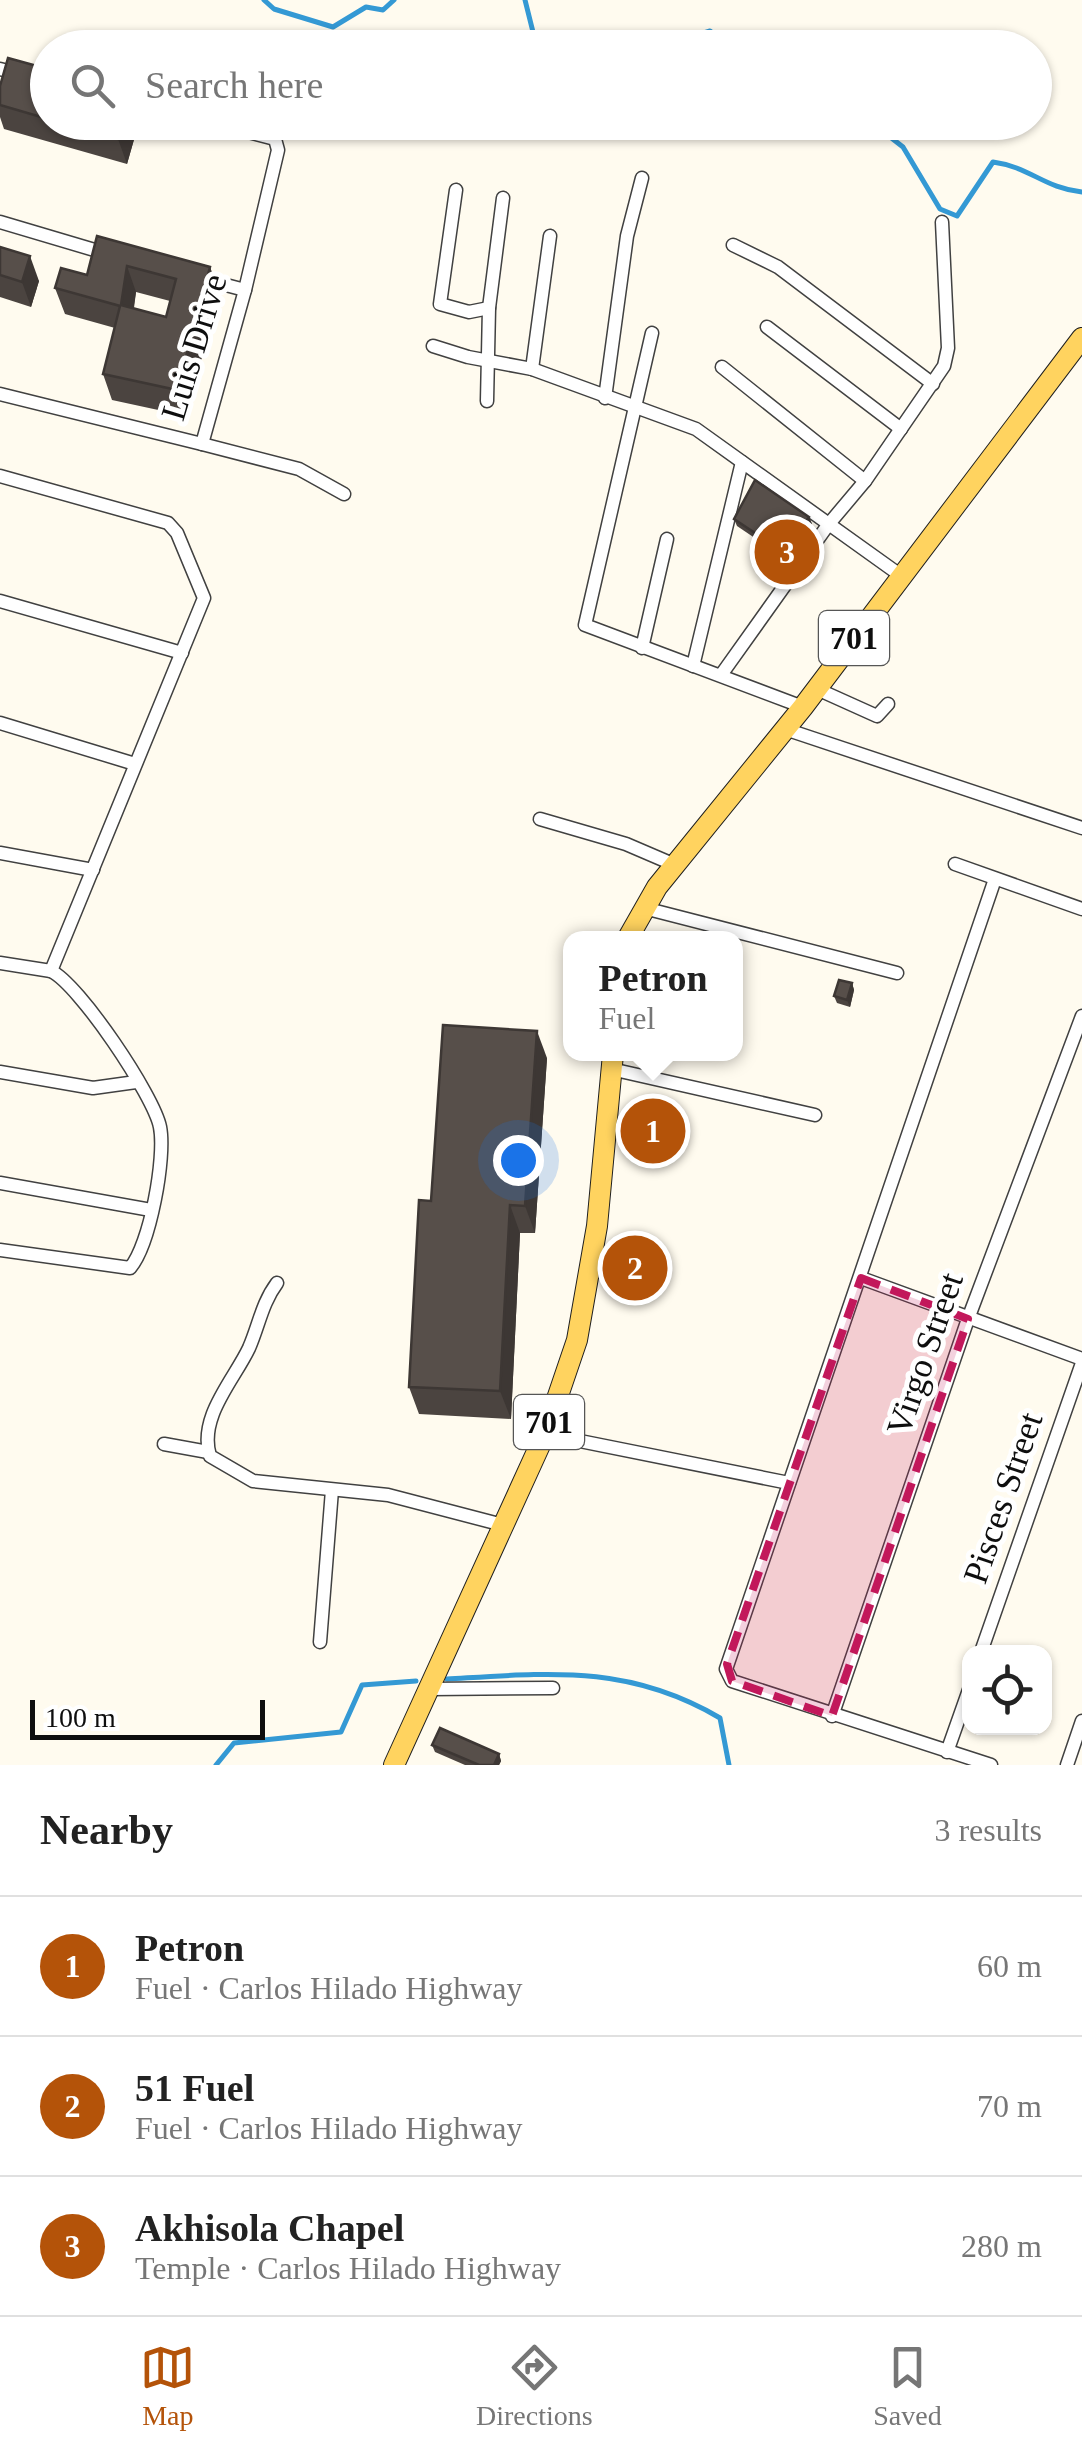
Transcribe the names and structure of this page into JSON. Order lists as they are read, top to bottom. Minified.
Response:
{"streets":{"main road":["701"],"street":["Luis Drive","Virgo Street","Pisces Street"]},"scale_bar":"100 m","page":{"search":"Search here","pins":["3","1","2"],"popup":["Petron","Fuel"],"scale":"100 m","heading":["Nearby","3 results"],"list":[{"mark":"1","name":"Petron","note":"Fuel · Carlos Hilado Highway","value":"60 m"},{"mark":"2","name":"51 Fuel","note":"Fuel · Carlos Hilado Highway","value":"70 m"},{"mark":"3","name":"Akhisola Chapel","note":"Temple · Carlos Hilado Highway","value":"280 m"}],"nav":["Map","Directions","Saved"]}}
